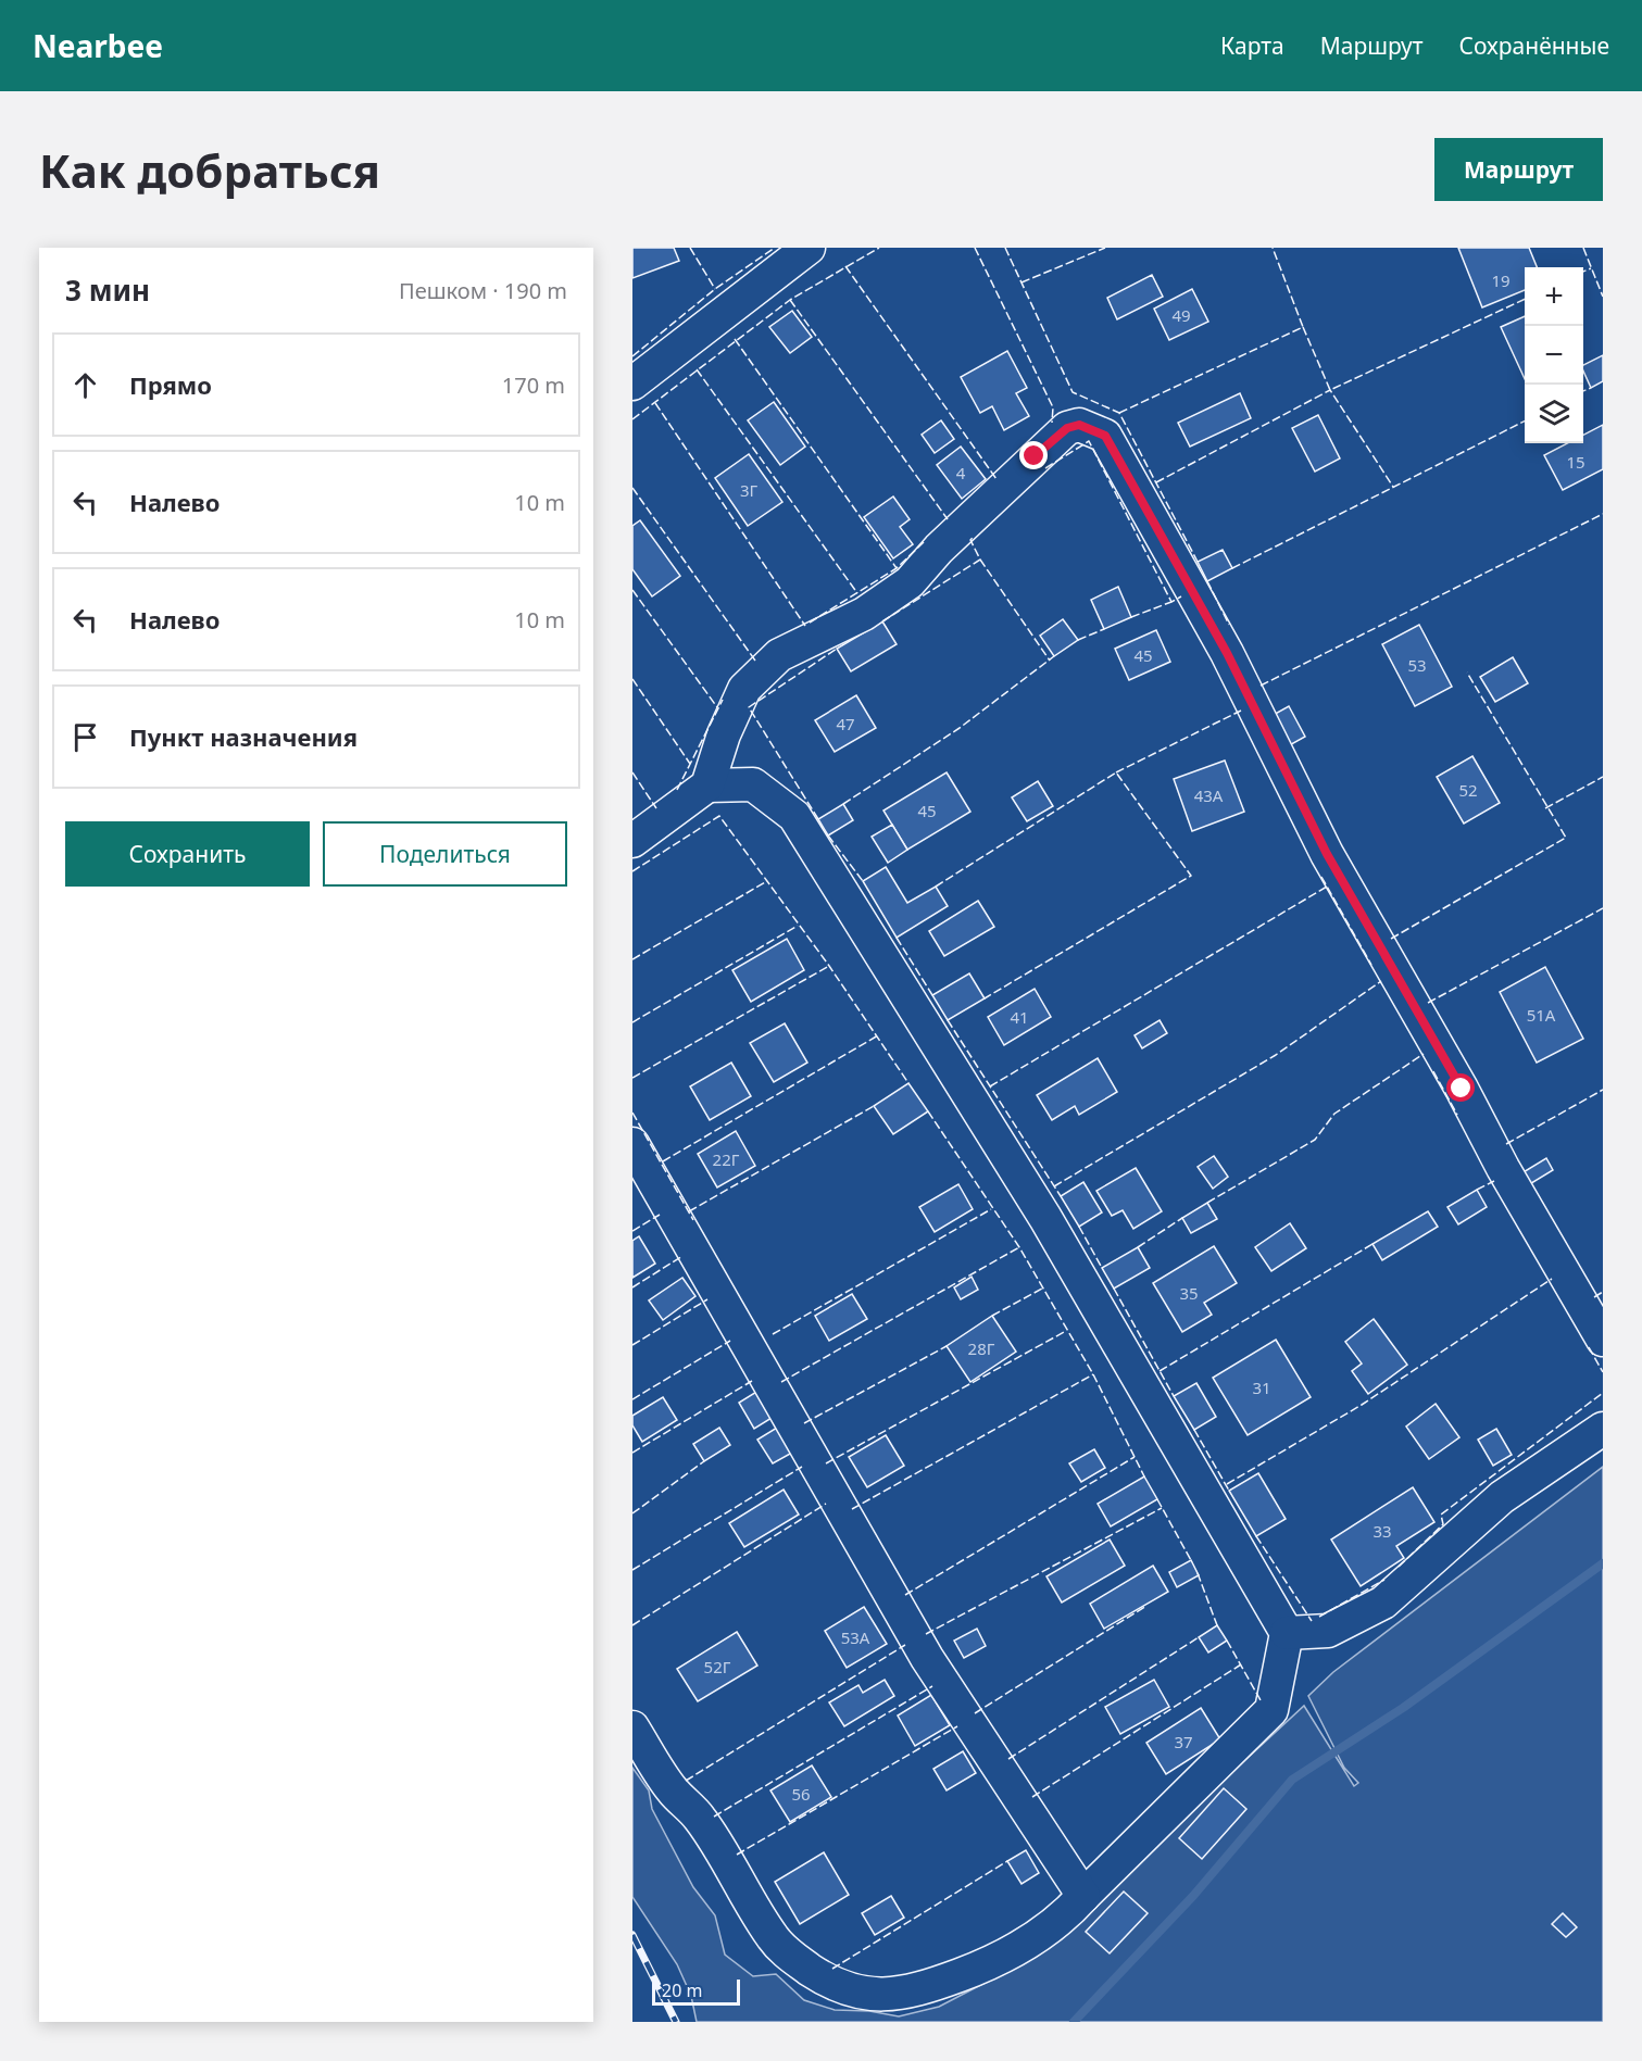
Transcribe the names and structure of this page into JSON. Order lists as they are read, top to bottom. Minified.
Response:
{"house_numbers":["19","49","15","4","3Г","45","53","47","52","43А","45","51А","41","22Г","35","28Г","31","33","53А","52Г","37","56"],"scale_bar":"20 m","page":{"header":"Nearbee","nav":["Карта","Маршрут","Сохранённые"],"buttons":["Маршрут",["Сохранить","Поделиться"]],"title":"Как добраться","heading":["3 мин","Пешком · 190 m"],"map_buttons":["+","−"],"list":[["Прямо","170 m"],["Налево","10 m"],["Налево","10 m"],"Пункт назначения"],"scale":"20 m"}}
